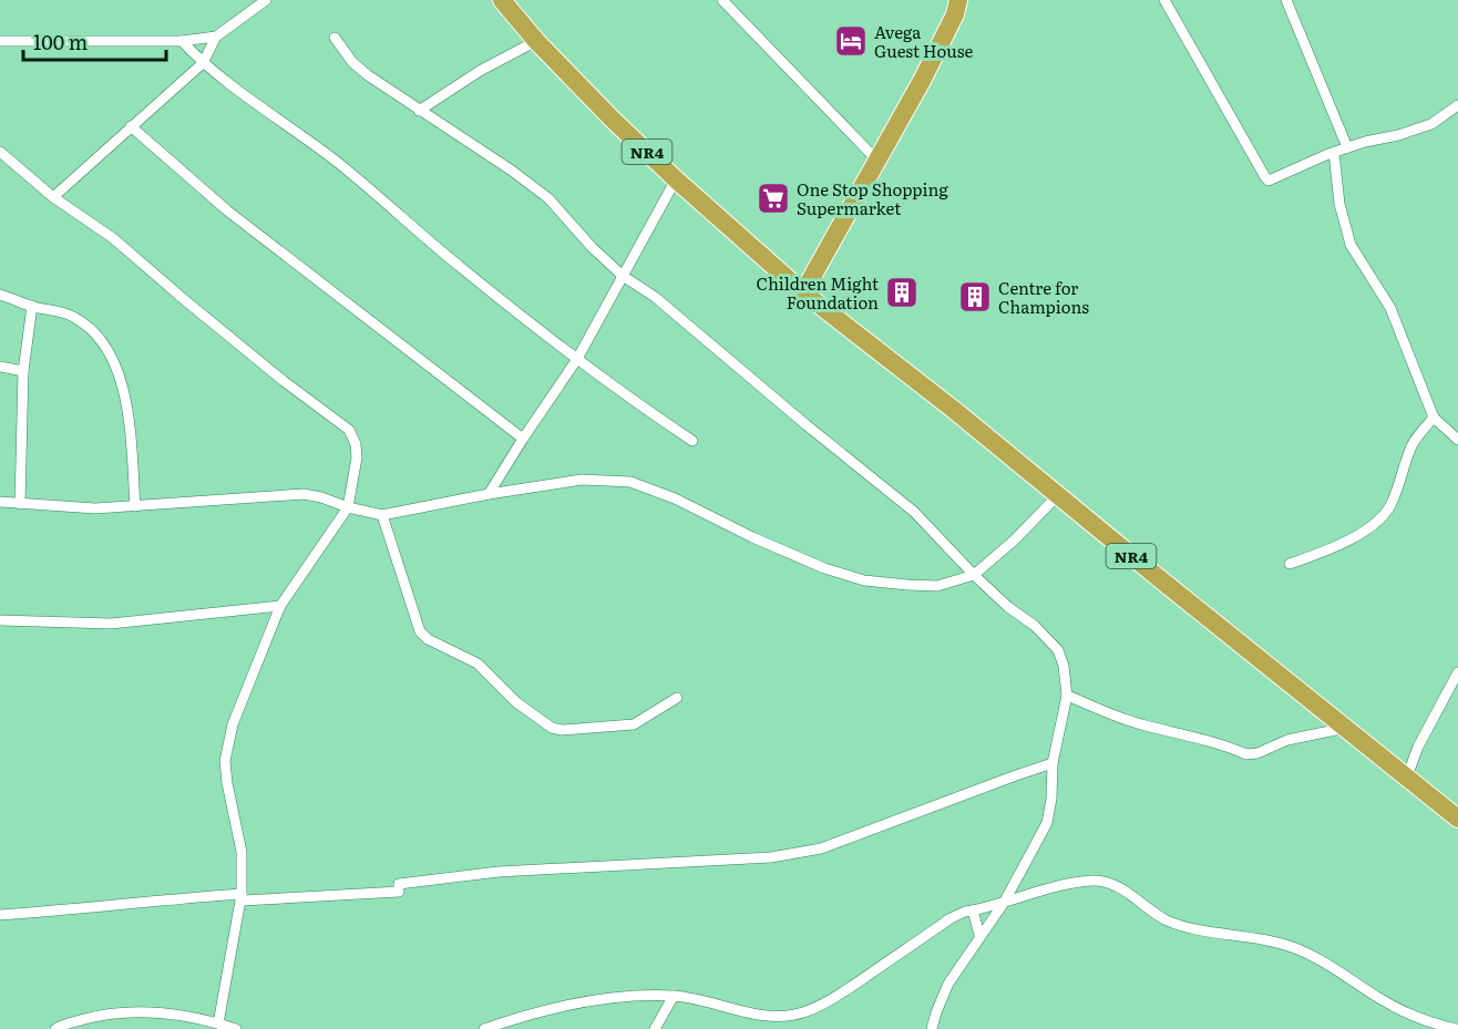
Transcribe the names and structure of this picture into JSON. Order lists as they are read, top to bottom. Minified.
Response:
{"streets":{"highway":["NR4"]},"places":{"hotel":["Avega Guest House"],"supermarket":["One Stop Shopping Supermarket"],"building":["Children Might Foundation","Centre for Champions"]},"scale_bar":"100 m"}
